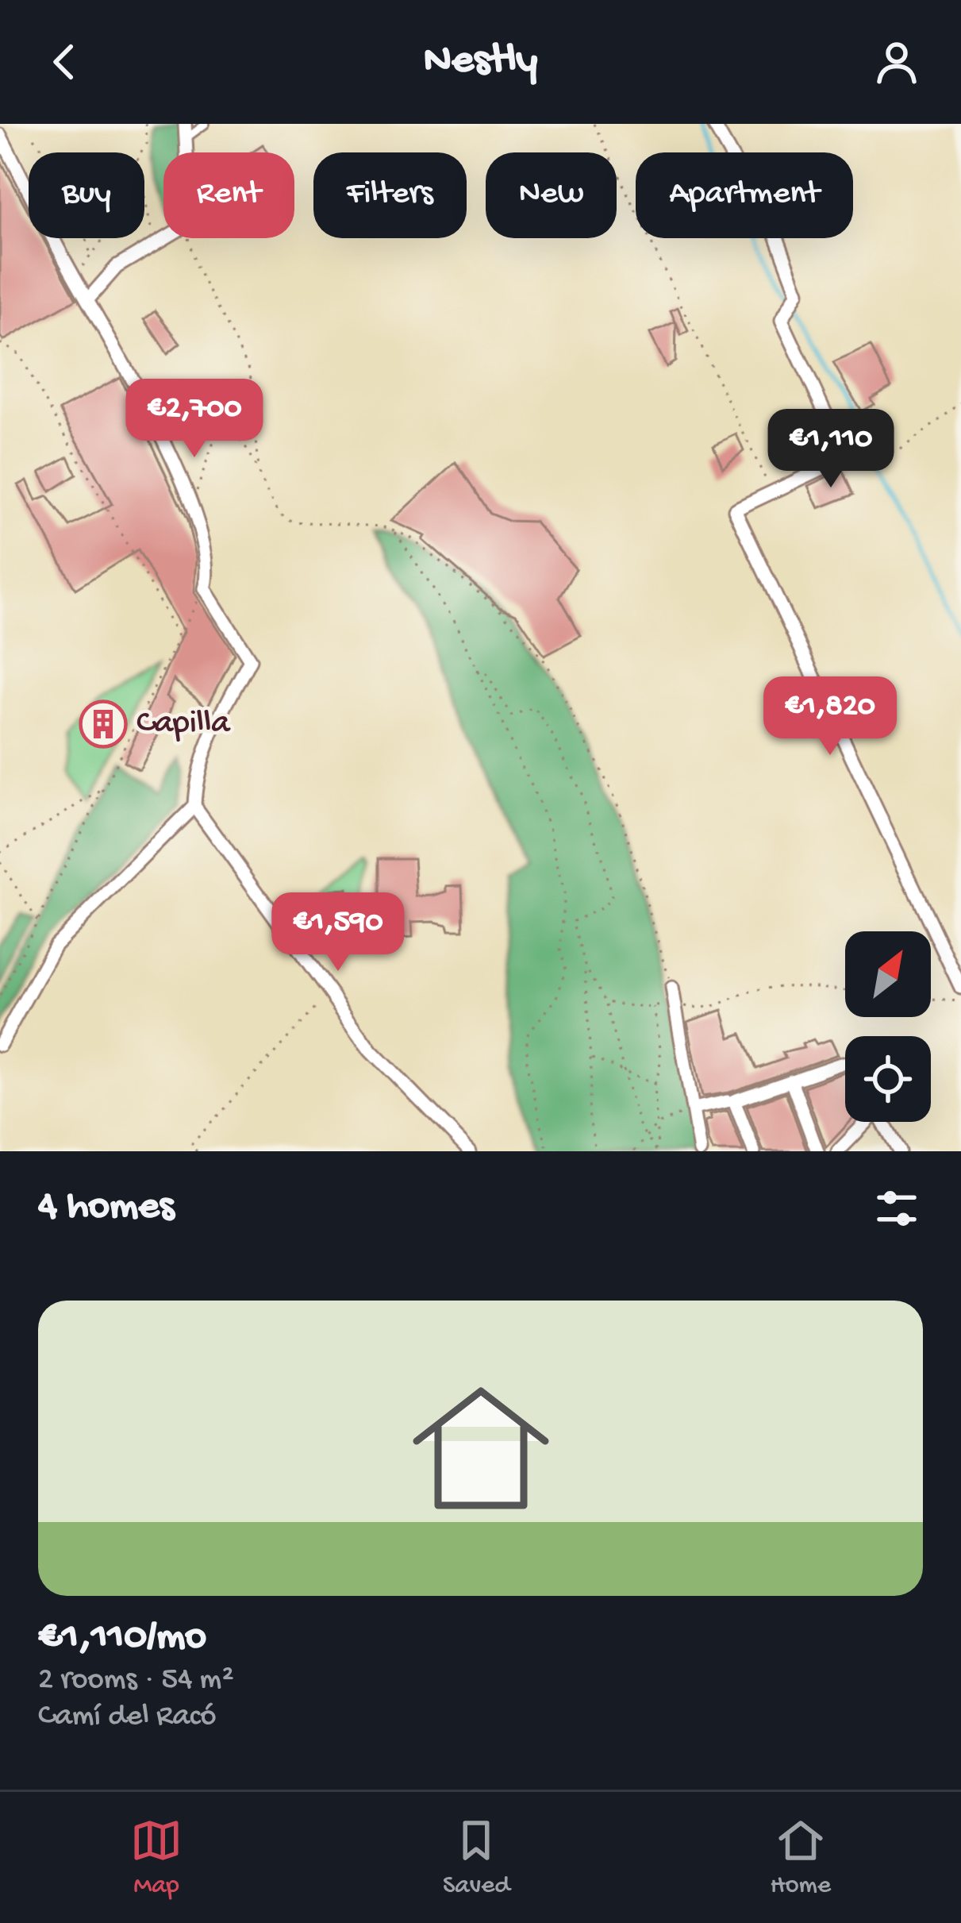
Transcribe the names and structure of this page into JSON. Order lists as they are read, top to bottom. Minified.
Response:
{"places":{"building":["Capilla"]},"north":"top right","page":{"header":"Nestly","chip":["Buy","Rent","Filters","New","Apartment"],"price":["€2,700","€1,110","€1,820","€1,590"],"heading":"4 homes","list":[{"name":"€1,110/mo","note":"2 rooms · 54 m² · Camí del Racó"}],"tabs":["Map","Saved","Home"]}}
